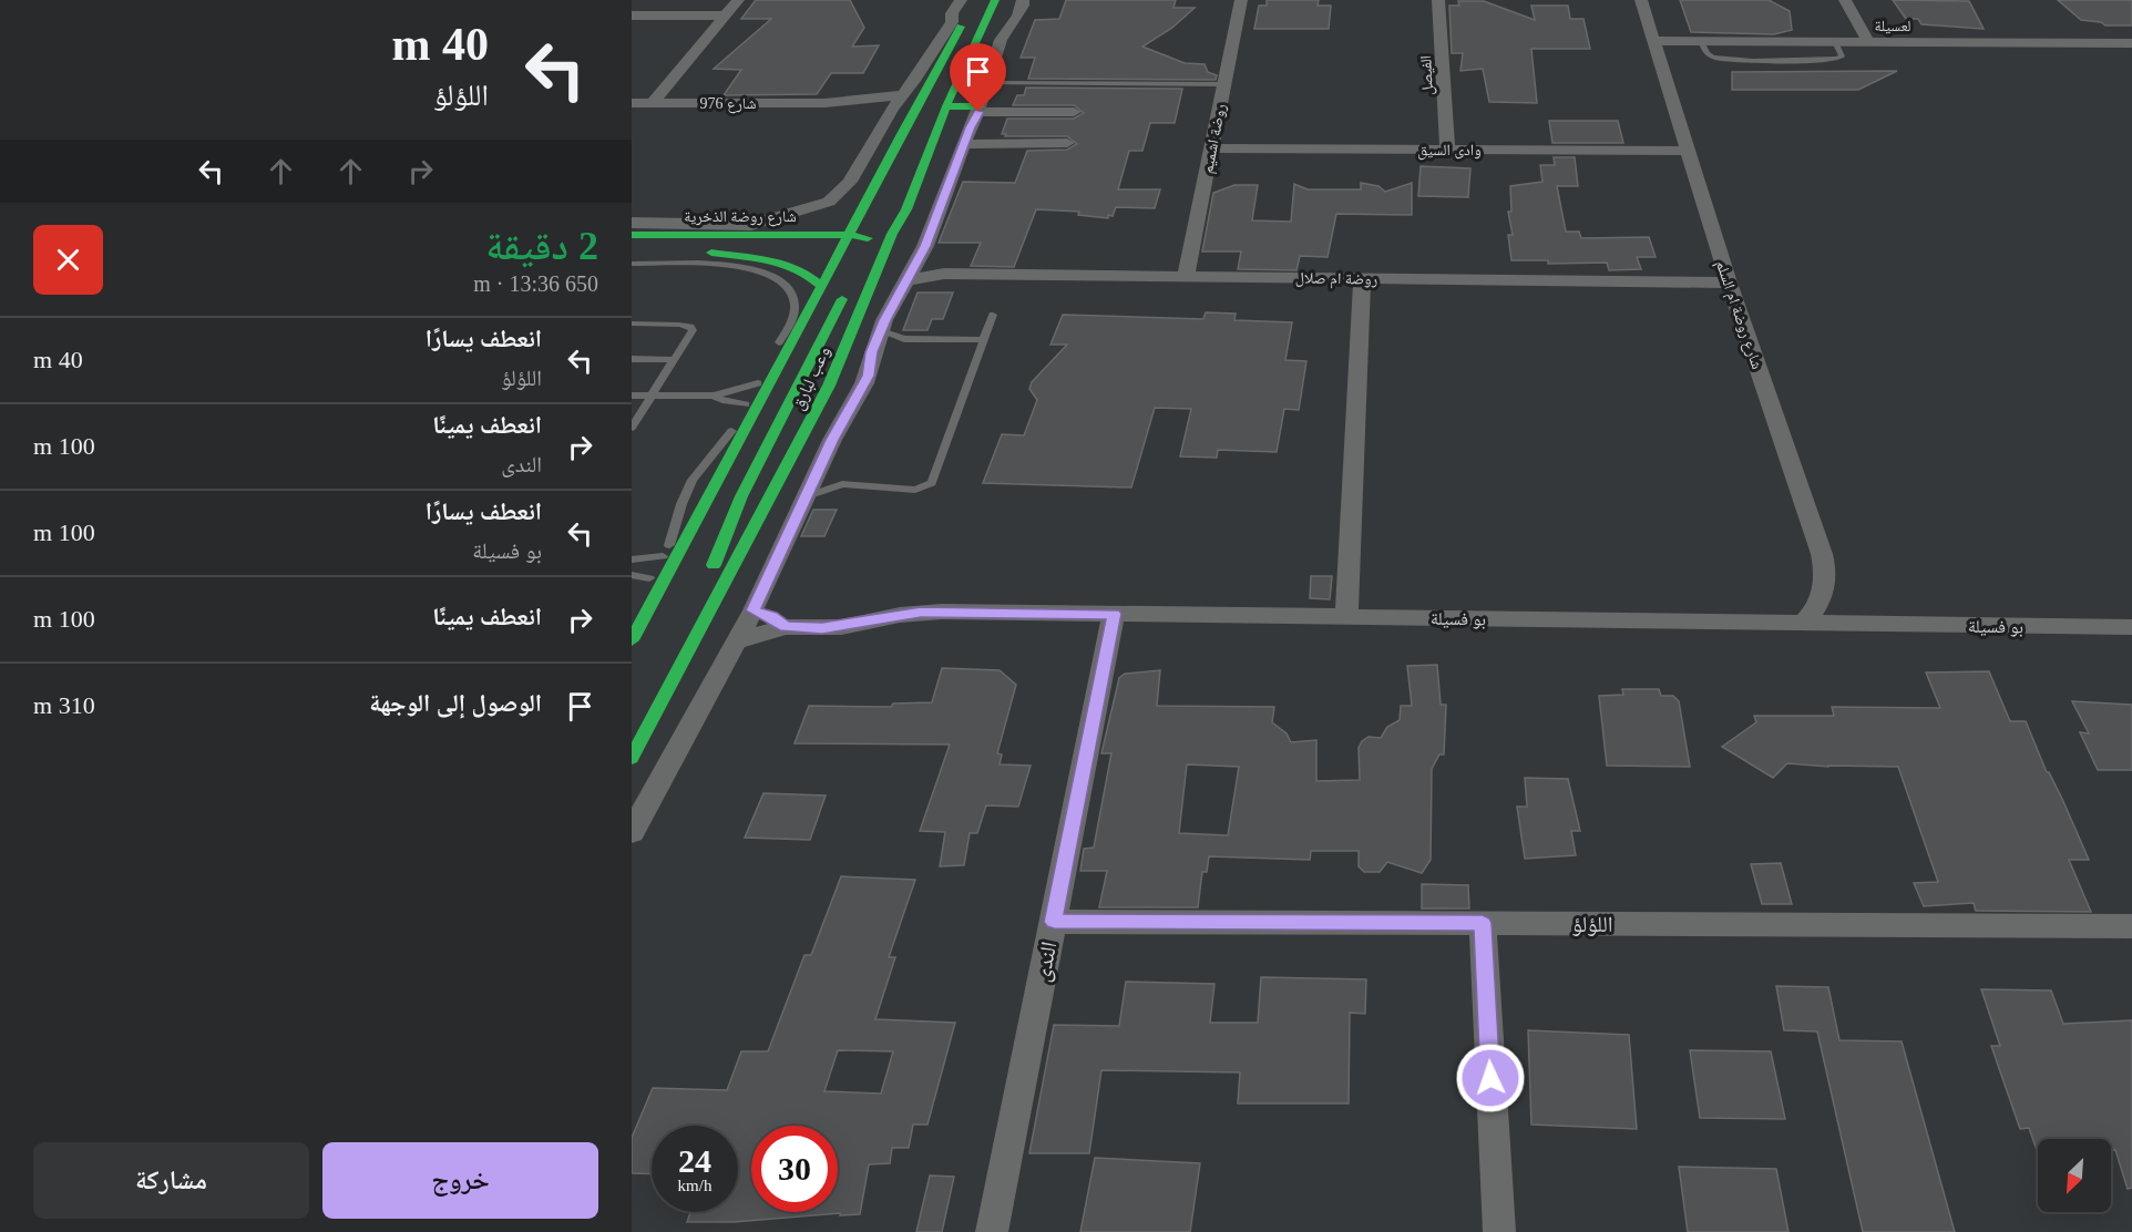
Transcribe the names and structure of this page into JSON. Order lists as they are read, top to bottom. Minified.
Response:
{"streets":{"street":["لعسيلة","الفيصل","شارع 976","روضة اشميم","وادى السيق","شارع روضة الذخرية","روضة ام صلال","شارع روضة ام السلم","وعب لبارق","بو فسيلة","اللؤلؤ","الندى"]},"crossings":[["لعسيلة","شارع روضة ام السلم"],["الفيصل","وادى السيق"],["روضة اشميم","وادى السيق"],["روضة اشميم","روضة ام صلال"],["وادى السيق","شارع روضة ام السلم"],["شارع روضة الذخرية","وعب لبارق"],["روضة ام صلال","شارع روضة ام السلم"],["شارع روضة ام السلم","بو فسيلة"],["بو فسيلة","الندى"],["اللؤلؤ","الندى"]],"north":"bottom left","page":{"turn":["40 m","اللؤلؤ"],"heading":["2 دقيقة","650 m · 13:36"],"list":[{"name":"انعطف يسارًا","note":"اللؤلؤ","value":"40 m"},{"name":"انعطف يمينًا","note":"الندى","value":"100 m"},{"name":"انعطف يسارًا","note":"بو فسيلة","value":"100 m"},{"name":"انعطف يمينًا","value":"100 m"},{"name":"الوصول إلى الوجهة","value":"310 m"}],"speed":"24 km/h","limit":"30","buttons":["خروج","مشاركة"]}}
